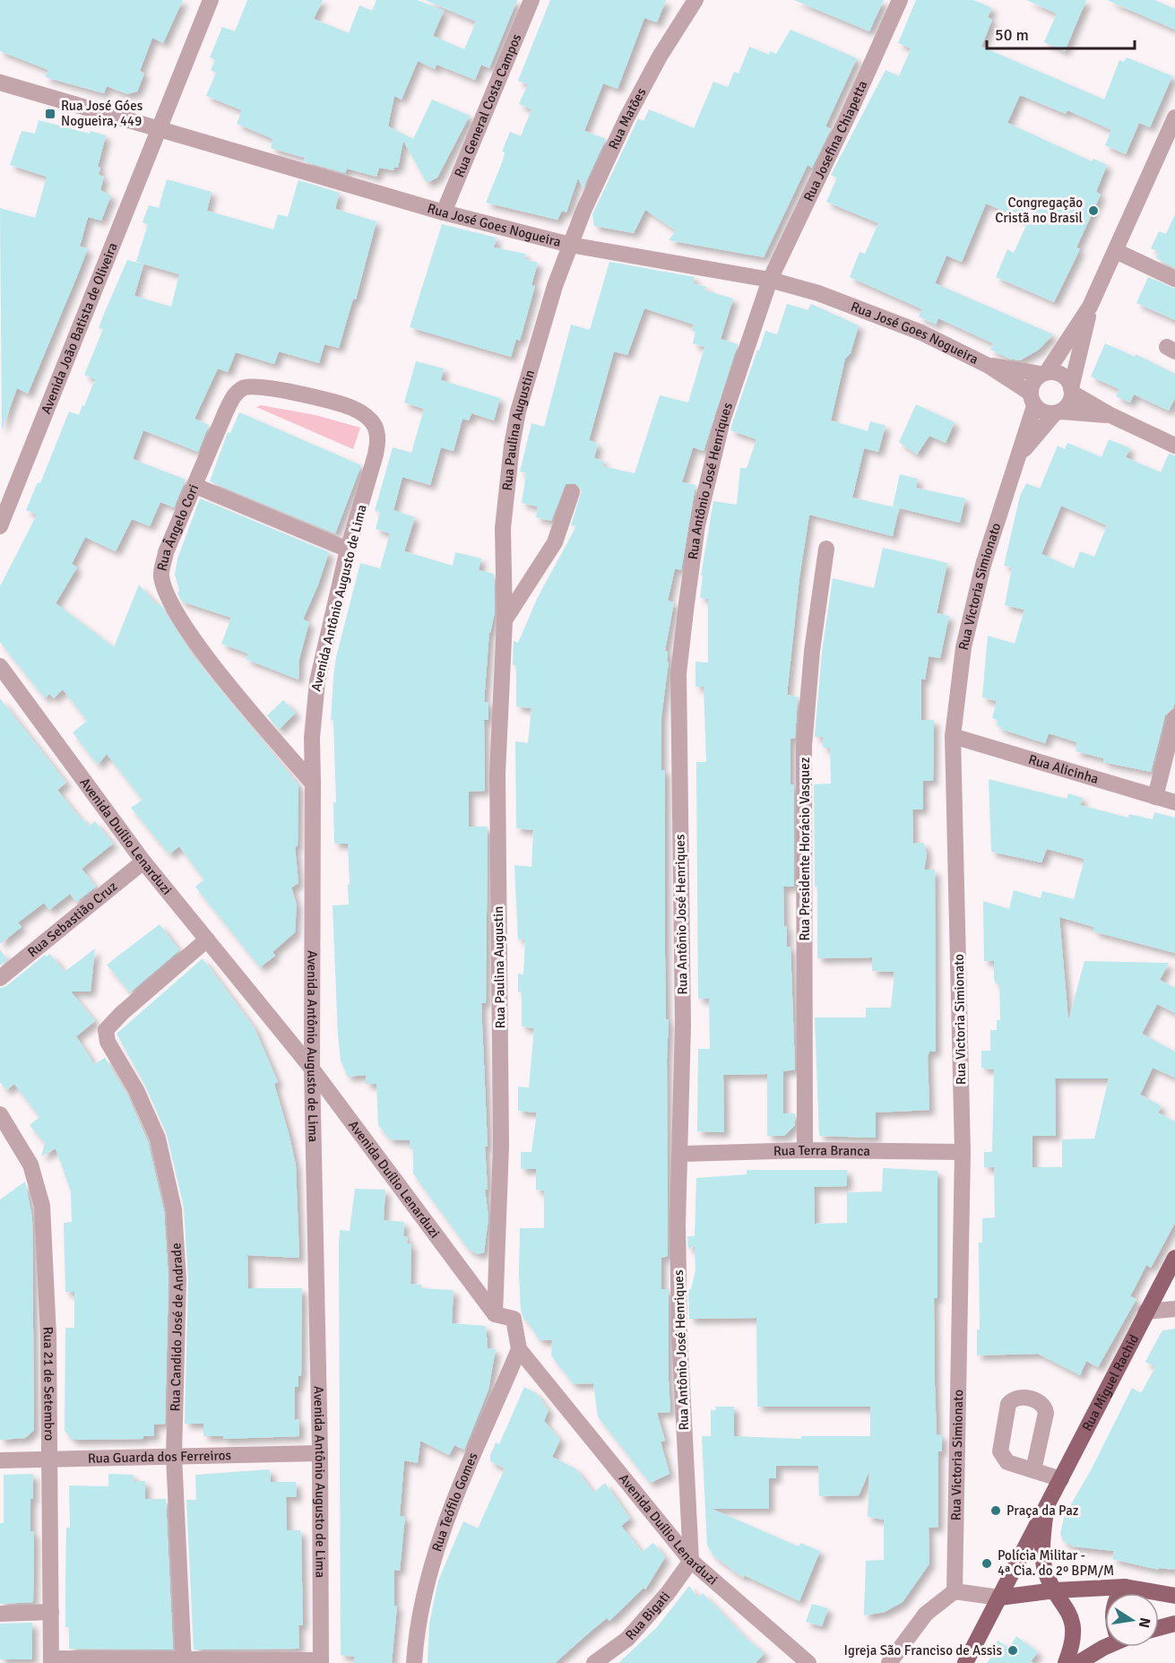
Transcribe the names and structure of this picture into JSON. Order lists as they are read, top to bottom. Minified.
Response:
{"streets":{"main road":["Rua Miguel Rachid"],"street":["Rua General Costa Campos","Rua Matões","Rua Josefina Chiapetta","Rua José Goes Nogueira","Avenida João Batista de Oliveira","Rua Paulina Augustin","Rua Antônio José Henriques","Rua Ângelo Cori","Rua Victoria Simionato","Avenida Antônio Augusto de Lima","Rua Alicinha","Avenida Duílio Lenarduzi","Rua Presidente Horácio Vasquez","Rua Sebastião Cruz","Rua Terra Branca","Rua Candido José de Andrade","Rua 21 de Setembro","Rua Guarda dos Ferreiros","Rua Teófilo Gomes","Rua Bigati"]},"crossings":[["Rua General Costa Campos","Rua José Goes Nogueira"],["Rua Matões","Rua José Goes Nogueira"],["Rua Matões","Rua Paulina Augustin"],["Rua Josefina Chiapetta","Rua José Goes Nogueira"],["Rua Josefina Chiapetta","Rua Antônio José Henriques"],["Rua José Goes Nogueira","Avenida João Batista de Oliveira"],["Rua José Goes Nogueira","Rua Paulina Augustin"],["Rua José Goes Nogueira","Rua Antônio José Henriques"],["Rua Paulina Augustin","Avenida Duílio Lenarduzi"],["Rua Antônio José Henriques","Avenida Duílio Lenarduzi"],["Rua Antônio José Henriques","Rua Terra Branca"],["Rua Antônio José Henriques","Rua Bigati"],["Rua Ângelo Cori","Avenida Antônio Augusto de Lima"],["Rua Victoria Simionato","Rua Alicinha"],["Rua Victoria Simionato","Rua Terra Branca"],["Avenida Antônio Augusto de Lima","Avenida Duílio Lenarduzi"],["Avenida Antônio Augusto de Lima","Rua Guarda dos Ferreiros"],["Avenida Duílio Lenarduzi","Rua Sebastião Cruz"],["Avenida Duílio Lenarduzi","Rua Candido José de Andrade"],["Avenida Duílio Lenarduzi","Rua Teófilo Gomes"],["Avenida Duílio Lenarduzi","Rua Bigati"],["Rua Presidente Horácio Vasquez","Rua Terra Branca"],["Rua Candido José de Andrade","Rua Guarda dos Ferreiros"],["Rua 21 de Setembro","Rua Guarda dos Ferreiros"]],"places":{"transit":["Rua José Góes Nogueira, 449"],"other":["Congregação Cristã no Brasil","Praça da Paz","Polícia Militar - 4ª Cia. do 2º BPM/M","Igreja São Franciso de Assis"]},"scale_bar":"50 m","north":"right"}
